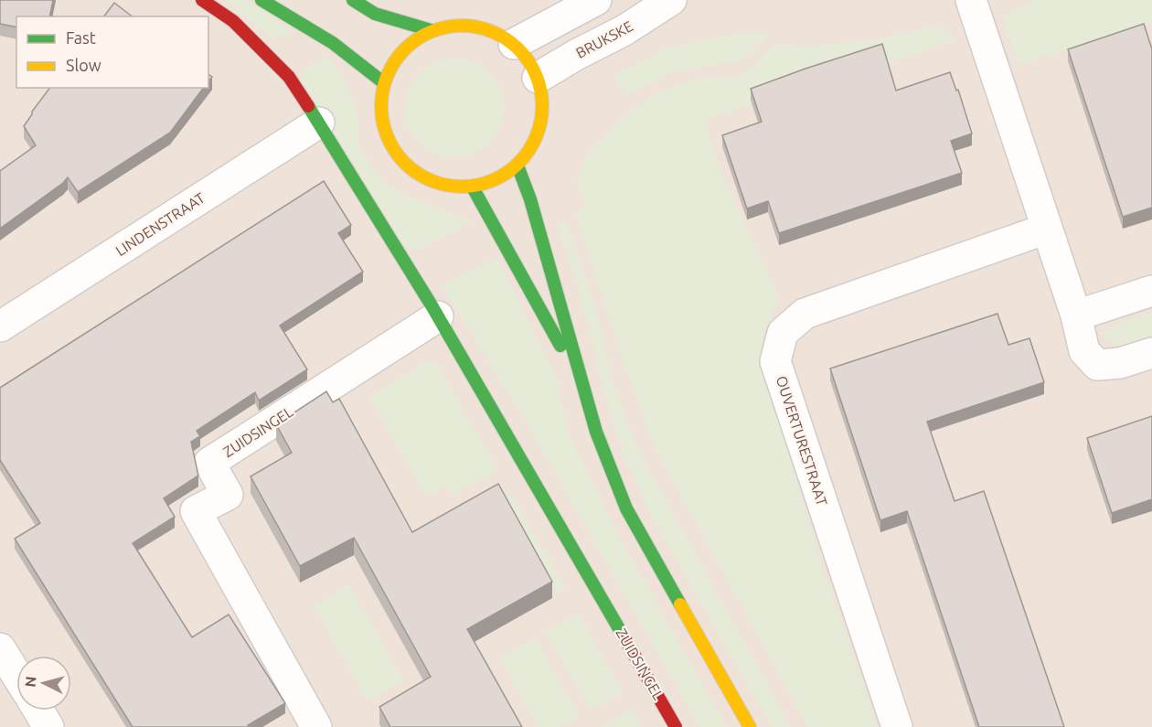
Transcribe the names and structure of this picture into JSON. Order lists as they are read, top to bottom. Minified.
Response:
{"streets":{"main road":["ZUIDSINGEL"],"street":["BRUKSKE","LINDENSTRAAT","OUVERTURESTRAAT"]},"crossings":[["LINDENSTRAAT","ZUIDSINGEL"]],"legend":["Fast","Slow"],"north":"left"}
